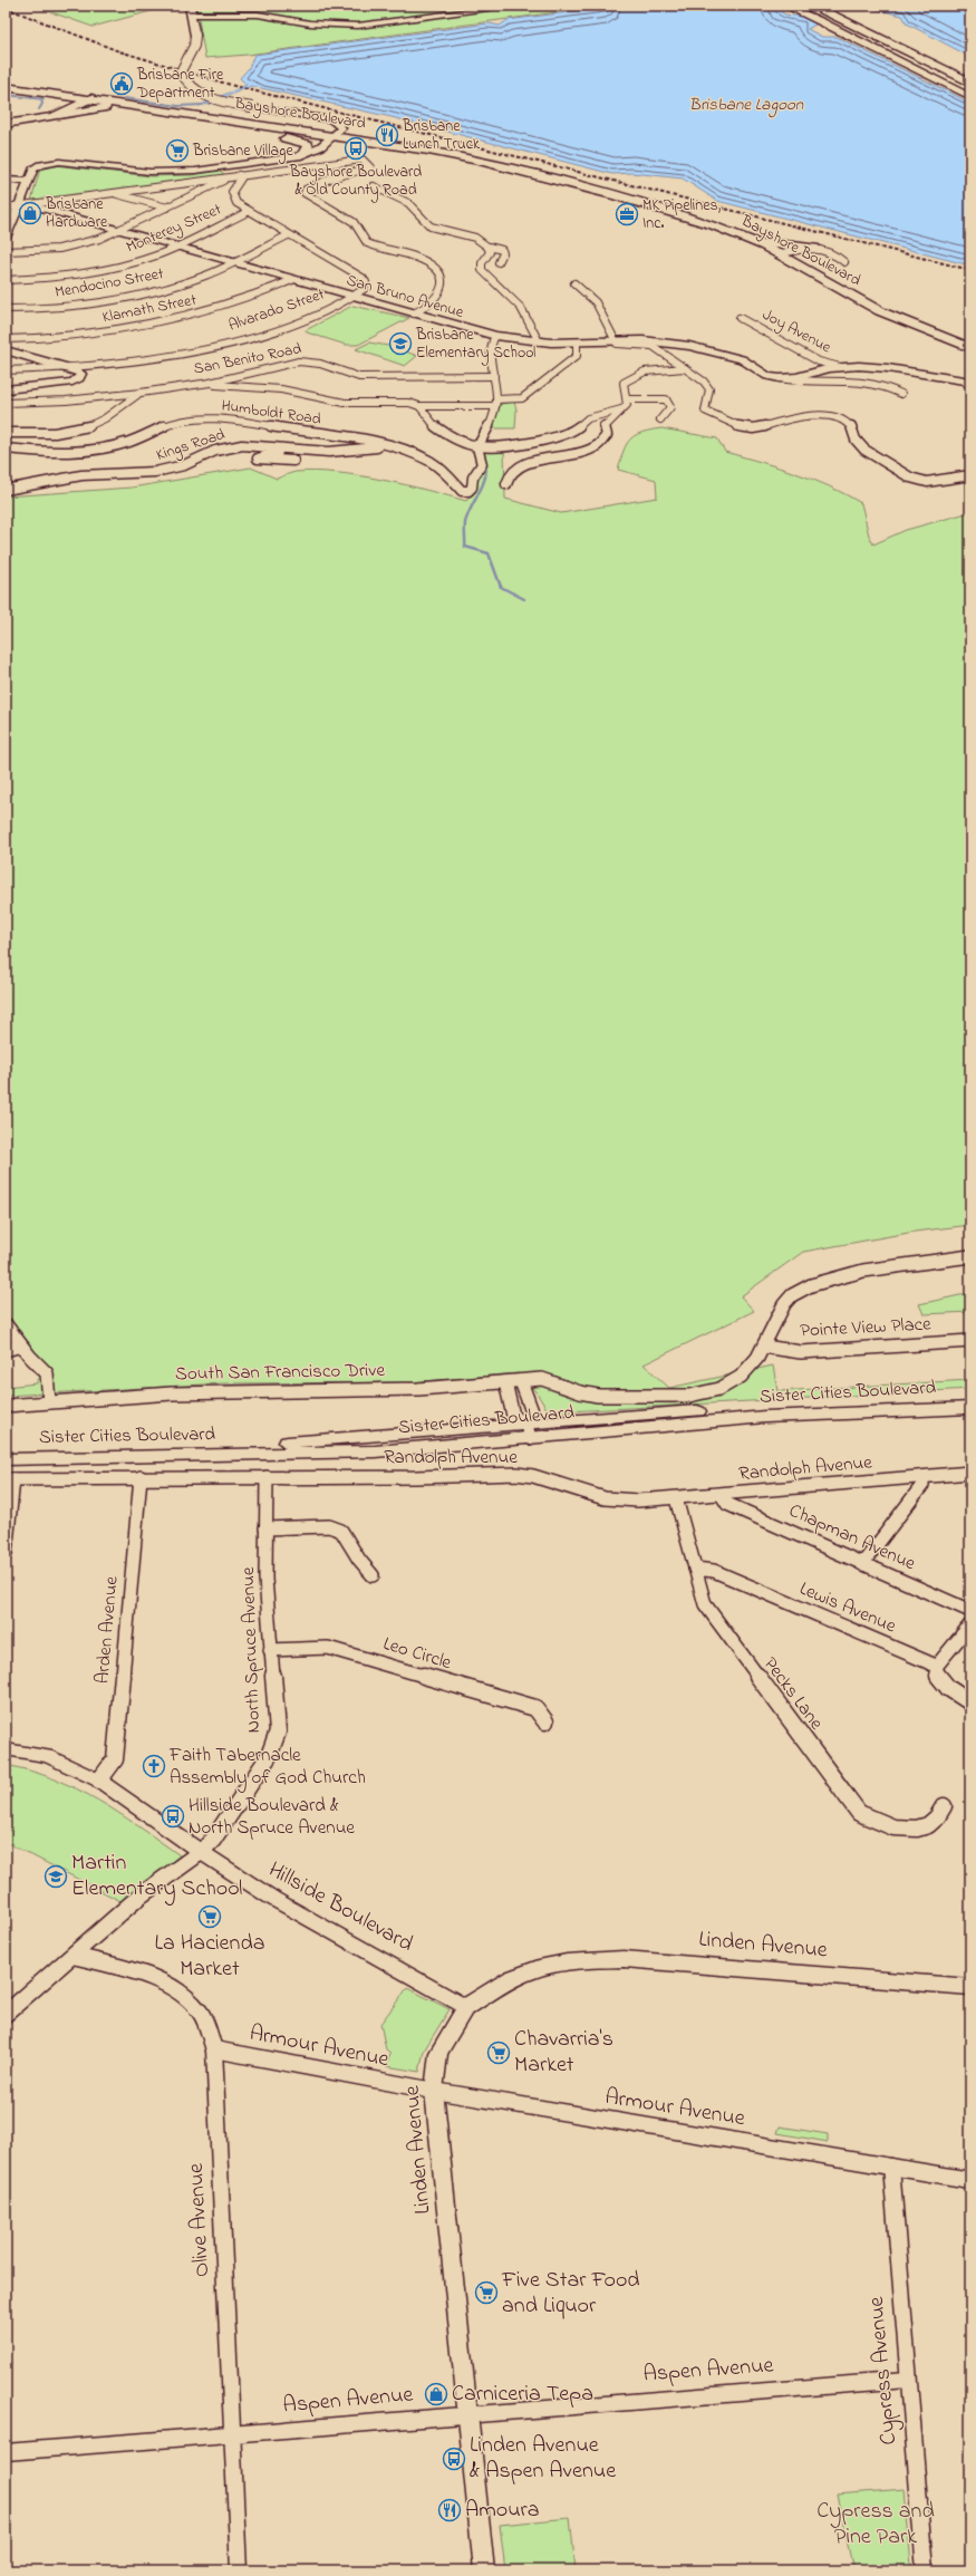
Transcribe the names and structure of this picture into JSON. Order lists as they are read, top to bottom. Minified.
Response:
{"streets":{"main road":["Bayshore Boulevard","Sister Cities Boulevard","Linden Avenue"],"street":["Monterey Street","Mendocino Street","San Bruno Avenue","Klamath Street","Alvarado Street","Joy Avenue","San Benito Road","Humboldt Road","Kings Road","Pointe View Place","South San Francisco Drive","Randolph Avenue","Chapman Avenue","Lewis Avenue","Arden Avenue","North Spruce Avenue","Leo Circle","Pecks Lane","Hillside Boulevard","Armour Avenue","Olive Avenue","Aspen Avenue","Cypress Avenue"]},"crossings":[["Monterey Street","San Bruno Avenue"],["Monterey Street","Alvarado Street"],["Mendocino Street","San Bruno Avenue"],["Mendocino Street","Alvarado Street"],["San Bruno Avenue","Klamath Street"],["San Bruno Avenue","Alvarado Street"],["San Bruno Avenue","Joy Avenue"],["Humboldt Road","Kings Road"],["Pointe View Place","South San Francisco Drive"],["Randolph Avenue","Chapman Avenue"],["Randolph Avenue","Arden Avenue"],["Randolph Avenue","North Spruce Avenue"],["Randolph Avenue","Pecks Lane"],["Lewis Avenue","Pecks Lane"],["Arden Avenue","Hillside Boulevard"],["North Spruce Avenue","Leo Circle"],["North Spruce Avenue","Hillside Boulevard"],["North Spruce Avenue","Olive Avenue"],["Hillside Boulevard","Linden Avenue"],["Linden Avenue","Armour Avenue"],["Linden Avenue","Aspen Avenue"],["Armour Avenue","Olive Avenue"],["Armour Avenue","Cypress Avenue"],["Olive Avenue","Aspen Avenue"],["Aspen Avenue","Cypress Avenue"]],"water":["Brisbane Lagoon"],"parks":["Cypress and Pine Park"],"places":{"public building":["Brisbane Fire Department"],"restaurant":["Brisbane Lunch Truck","Amoura"],"bus stop":["Bayshore Boulevard & Old County Road","Hillside Boulevard & North Spruce Avenue","Linden Avenue & Aspen Avenue"],"supermarket":["Brisbane Village","La Hacienda Market","Chavarria's Market","Five Star Food and Liquor"],"shop":["Brisbane Hardware","Carniceria Tepa"],"office":["MK Pipelines, Inc."],"school or university":["Brisbane Elementary School","Martin Elementary School"],"church":["Faith Tabernacle Assembly of God Church"]}}
